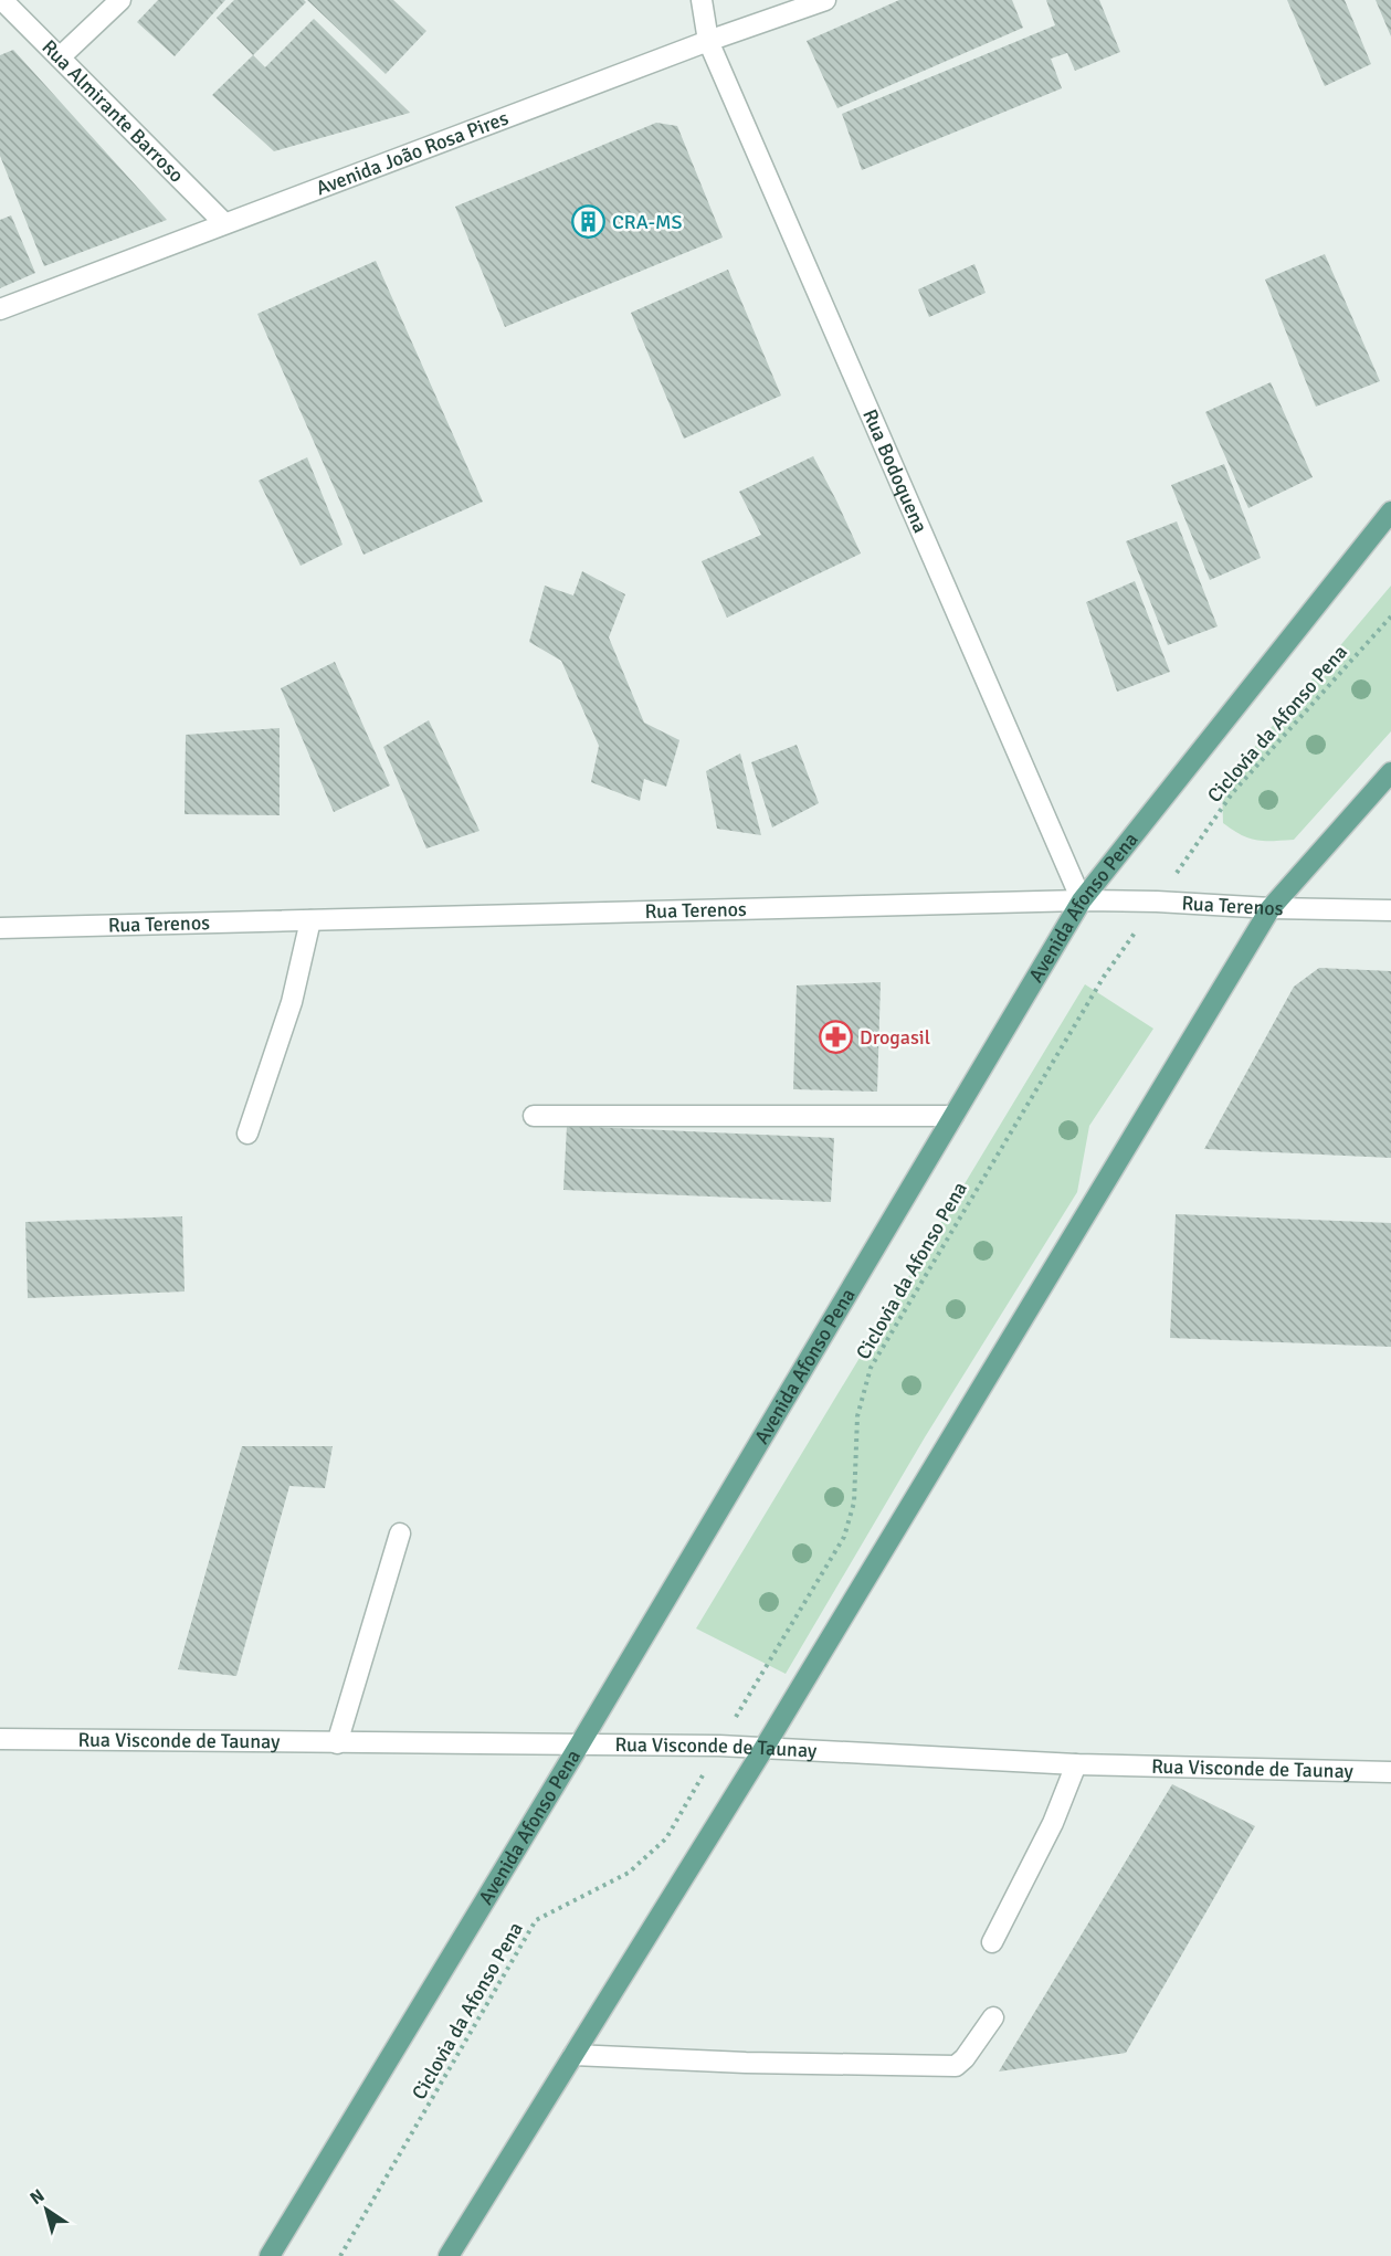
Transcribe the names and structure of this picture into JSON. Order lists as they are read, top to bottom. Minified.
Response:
{"streets":{"main road":["Avenida Afonso Pena"],"street":["Rua Almirante Barroso","Avenida João Rosa Pires","Rua Bodoquena","Rua Terenos","Rua Visconde de Taunay"],"path":["Ciclovia da Afonso Pena"]},"crossings":[["Rua Almirante Barroso","Avenida João Rosa Pires"],["Avenida João Rosa Pires","Rua Bodoquena"],["Rua Bodoquena","Rua Terenos"],["Rua Bodoquena","Avenida Afonso Pena"],["Ciclovia da Afonso Pena","Rua Terenos"],["Ciclovia da Afonso Pena","Rua Visconde de Taunay"],["Rua Terenos","Avenida Afonso Pena"],["Avenida Afonso Pena","Rua Visconde de Taunay"]],"places":{"building":["CRA-MS"],"pharmacy":["Drogasil"]},"north":"top left"}
